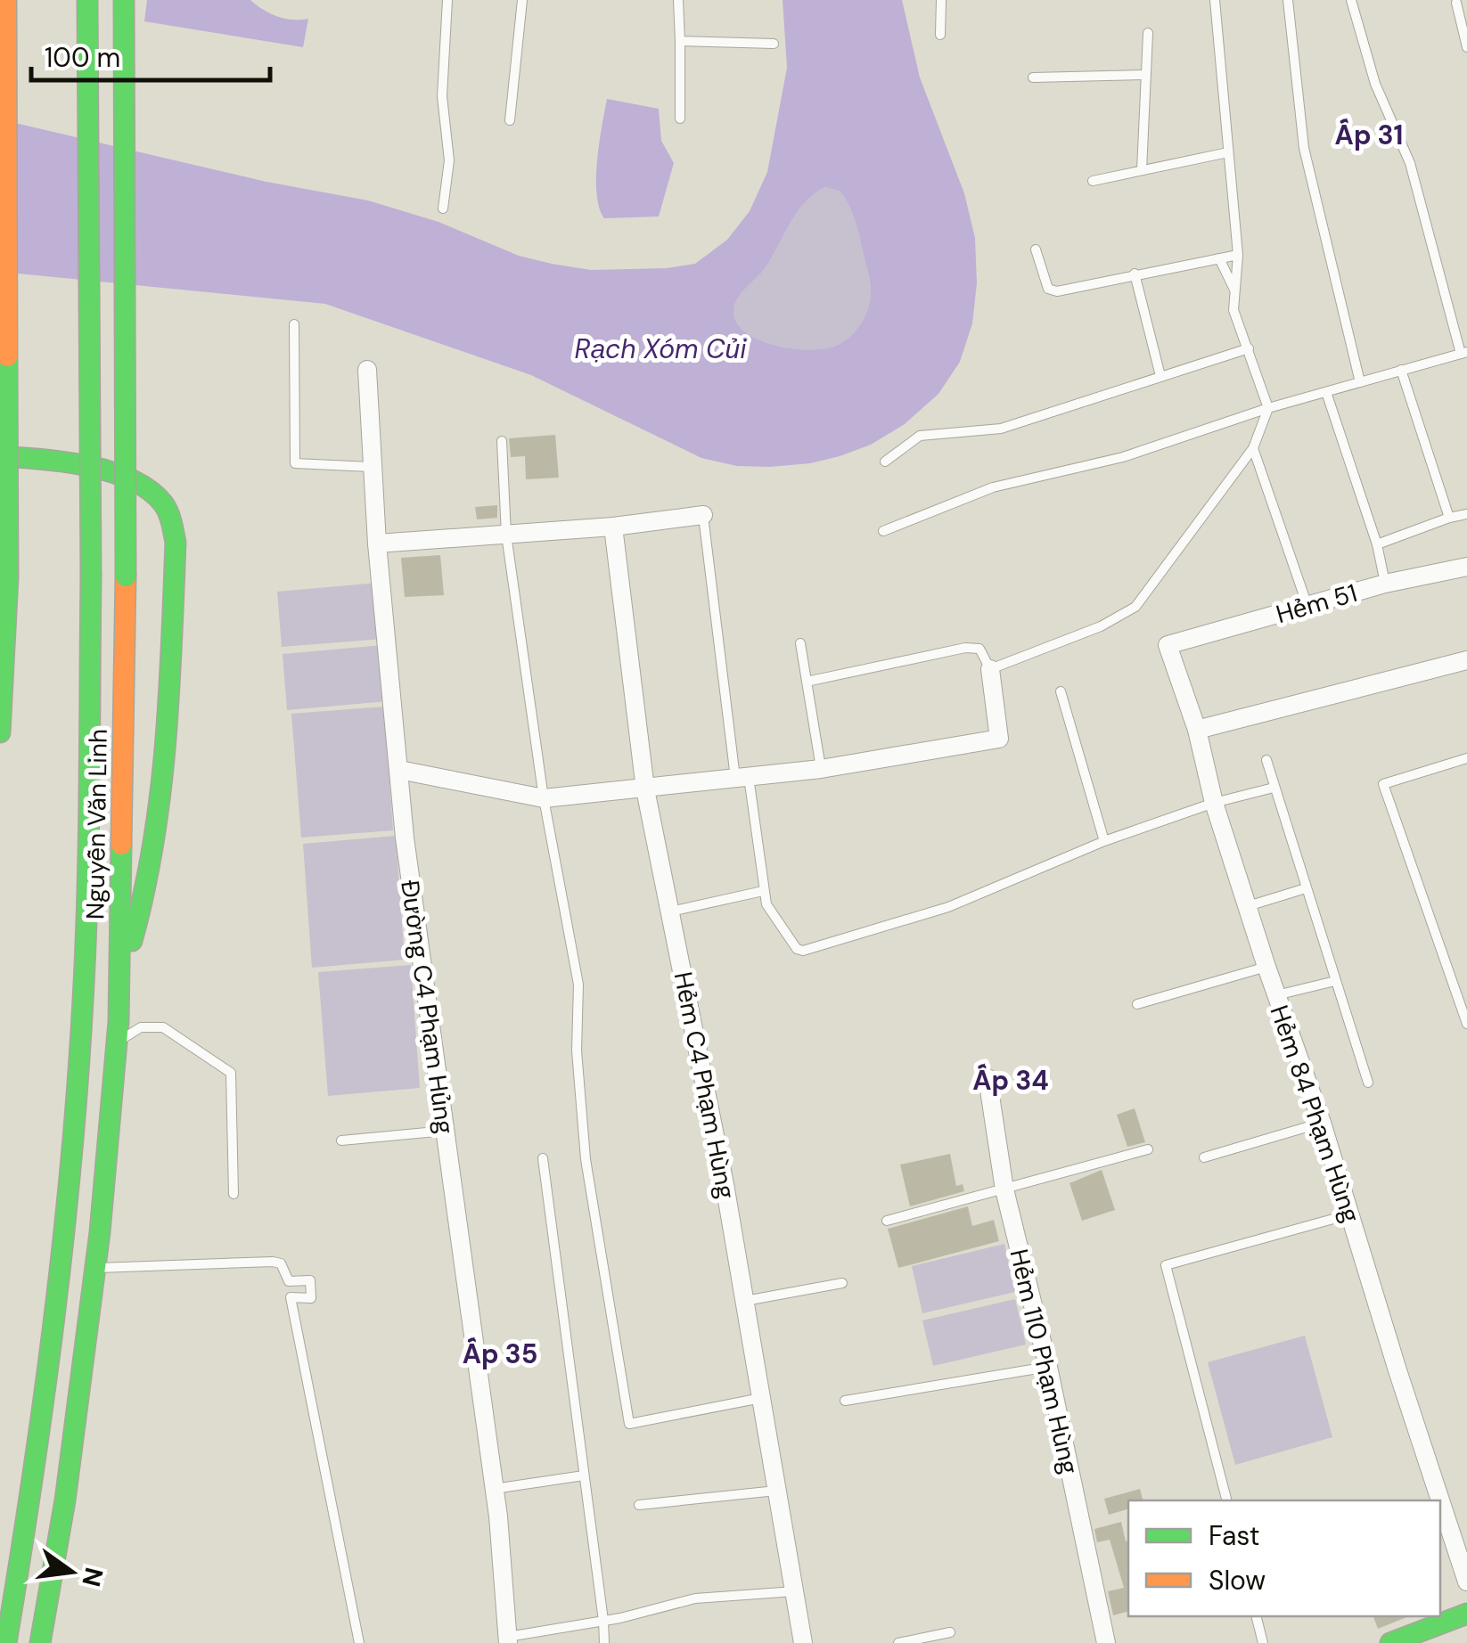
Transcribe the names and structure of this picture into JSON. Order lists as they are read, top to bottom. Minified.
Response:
{"streets":{"main road":["Nguyễn Văn Linh"],"street":["Hẻm 51","Đường C4 Phạm Hủng","Hẻm C4 Phạm Hùng","Hẻm 84 Phạm Hùng","Hẻm 110 Phạm Hùng"]},"crossings":[["Hẻm 51","Hẻm 84 Phạm Hùng"]],"districts":["Ấp 31","Ấp 34","Ấp 35"],"water":["Rạch Xóm Củi"],"legend":["Fast","Slow"],"scale_bar":"100 m","north":"right"}
